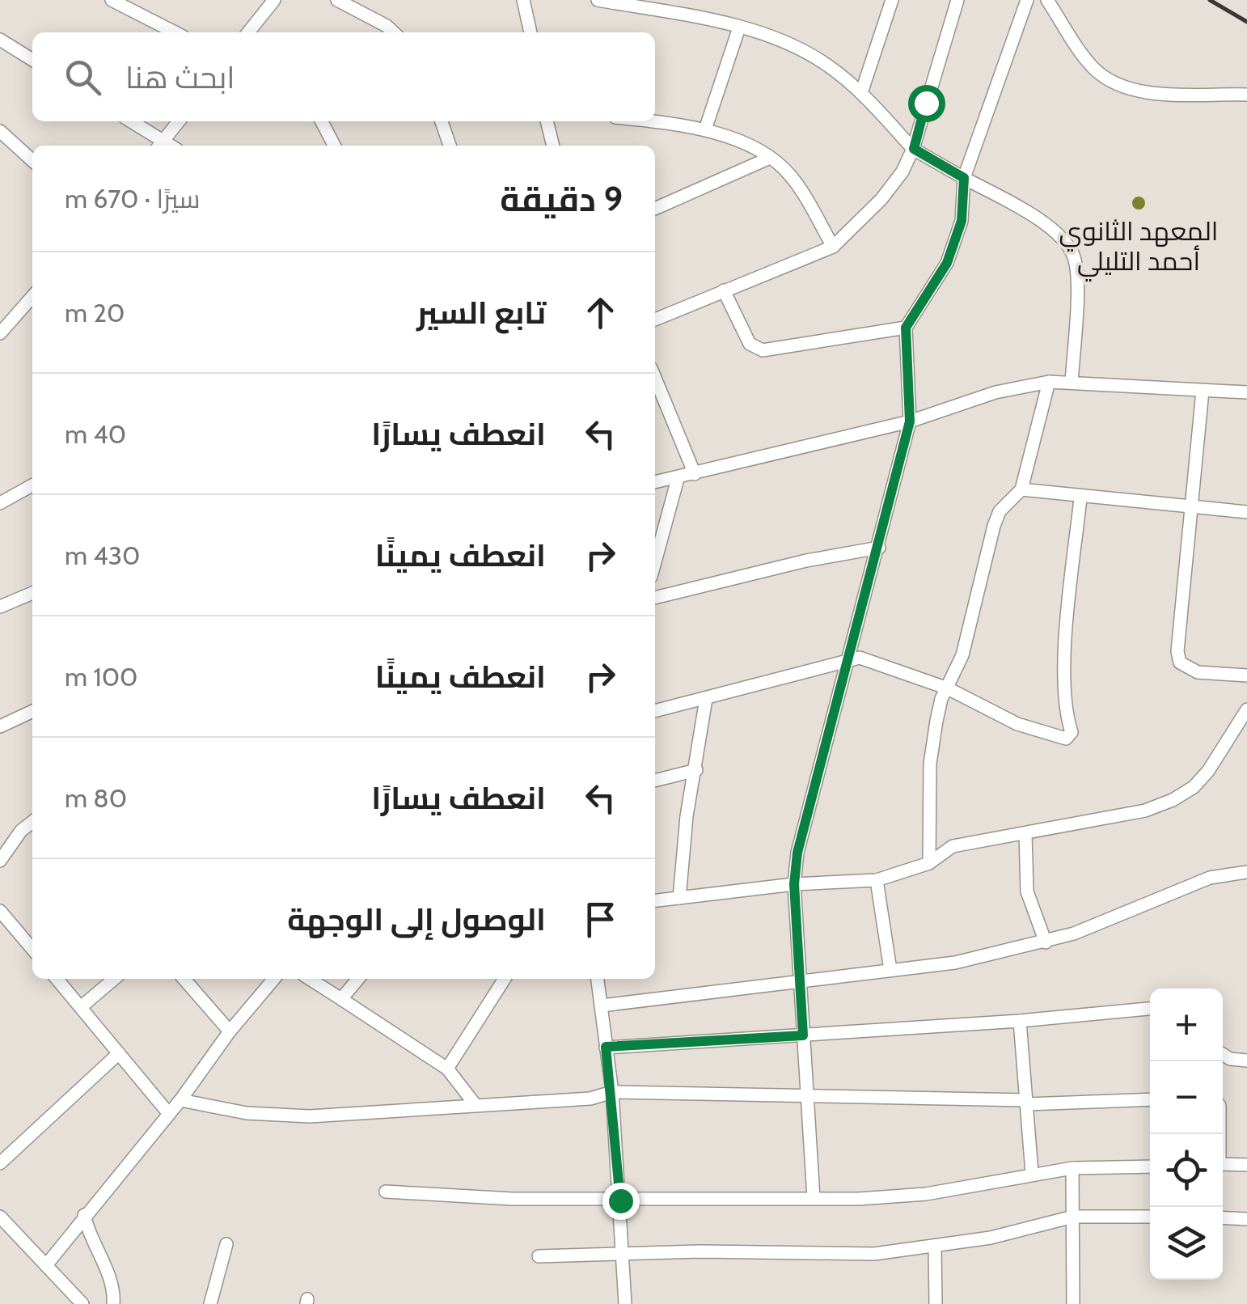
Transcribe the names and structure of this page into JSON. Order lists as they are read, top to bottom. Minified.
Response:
{"places":["المعهد الثانوي أحمد التليلي"],"page":{"search":"ابحث هنا","heading":["9 دقيقة","سيرًا · 670 m"],"list":[["تابع السير","20 m"],["انعطف يسارًا","40 m"],["انعطف يمينًا","430 m"],["انعطف يمينًا","100 m"],["انعطف يسارًا","80 m"],"الوصول إلى الوجهة"],"map_buttons":["+","−"]}}
